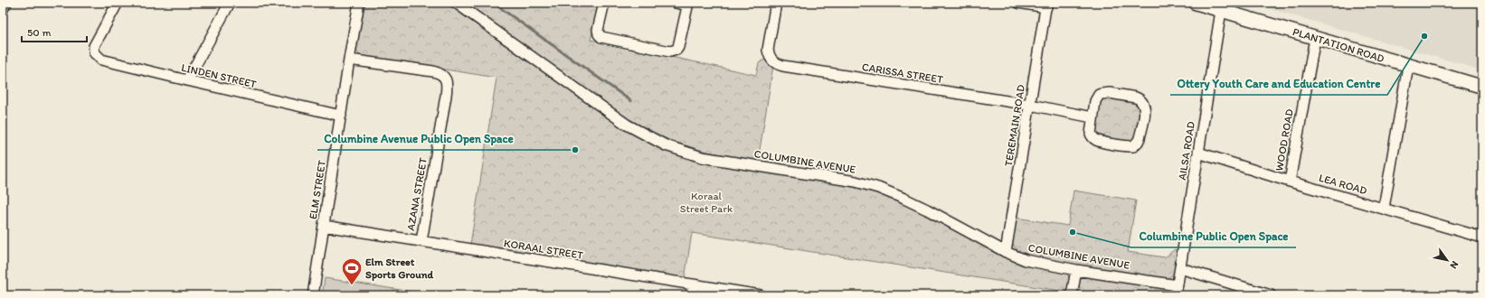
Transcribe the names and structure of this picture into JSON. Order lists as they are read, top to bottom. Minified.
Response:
{"streets":{"street":["PLANTATION ROAD","CARISSA STREET","LINDEN STREET","TEREMAIN ROAD","WOOD ROAD","AILSA ROAD","COLUMBINE AVENUE","LEA ROAD","ELM STREET","AZANA STREET","KORAAL STREET"]},"crossings":[["PLANTATION ROAD","WOOD ROAD"],["PLANTATION ROAD","AILSA ROAD"],["CARISSA STREET","TEREMAIN ROAD"],["LINDEN STREET","ELM STREET"],["TEREMAIN ROAD","COLUMBINE AVENUE"],["WOOD ROAD","LEA ROAD"],["AILSA ROAD","COLUMBINE AVENUE"],["AILSA ROAD","LEA ROAD"],["ELM STREET","AZANA STREET"],["ELM STREET","KORAAL STREET"],["AZANA STREET","KORAAL STREET"]],"parks":["Koraal Street Park"],"places":{"other":["Ottery Youth Care and Education Centre","Columbine Avenue Public Open Space","Columbine Public Open Space"],"sports":["Elm Street Sports Ground"]},"scale_bar":"50 m","north":"bottom right"}
